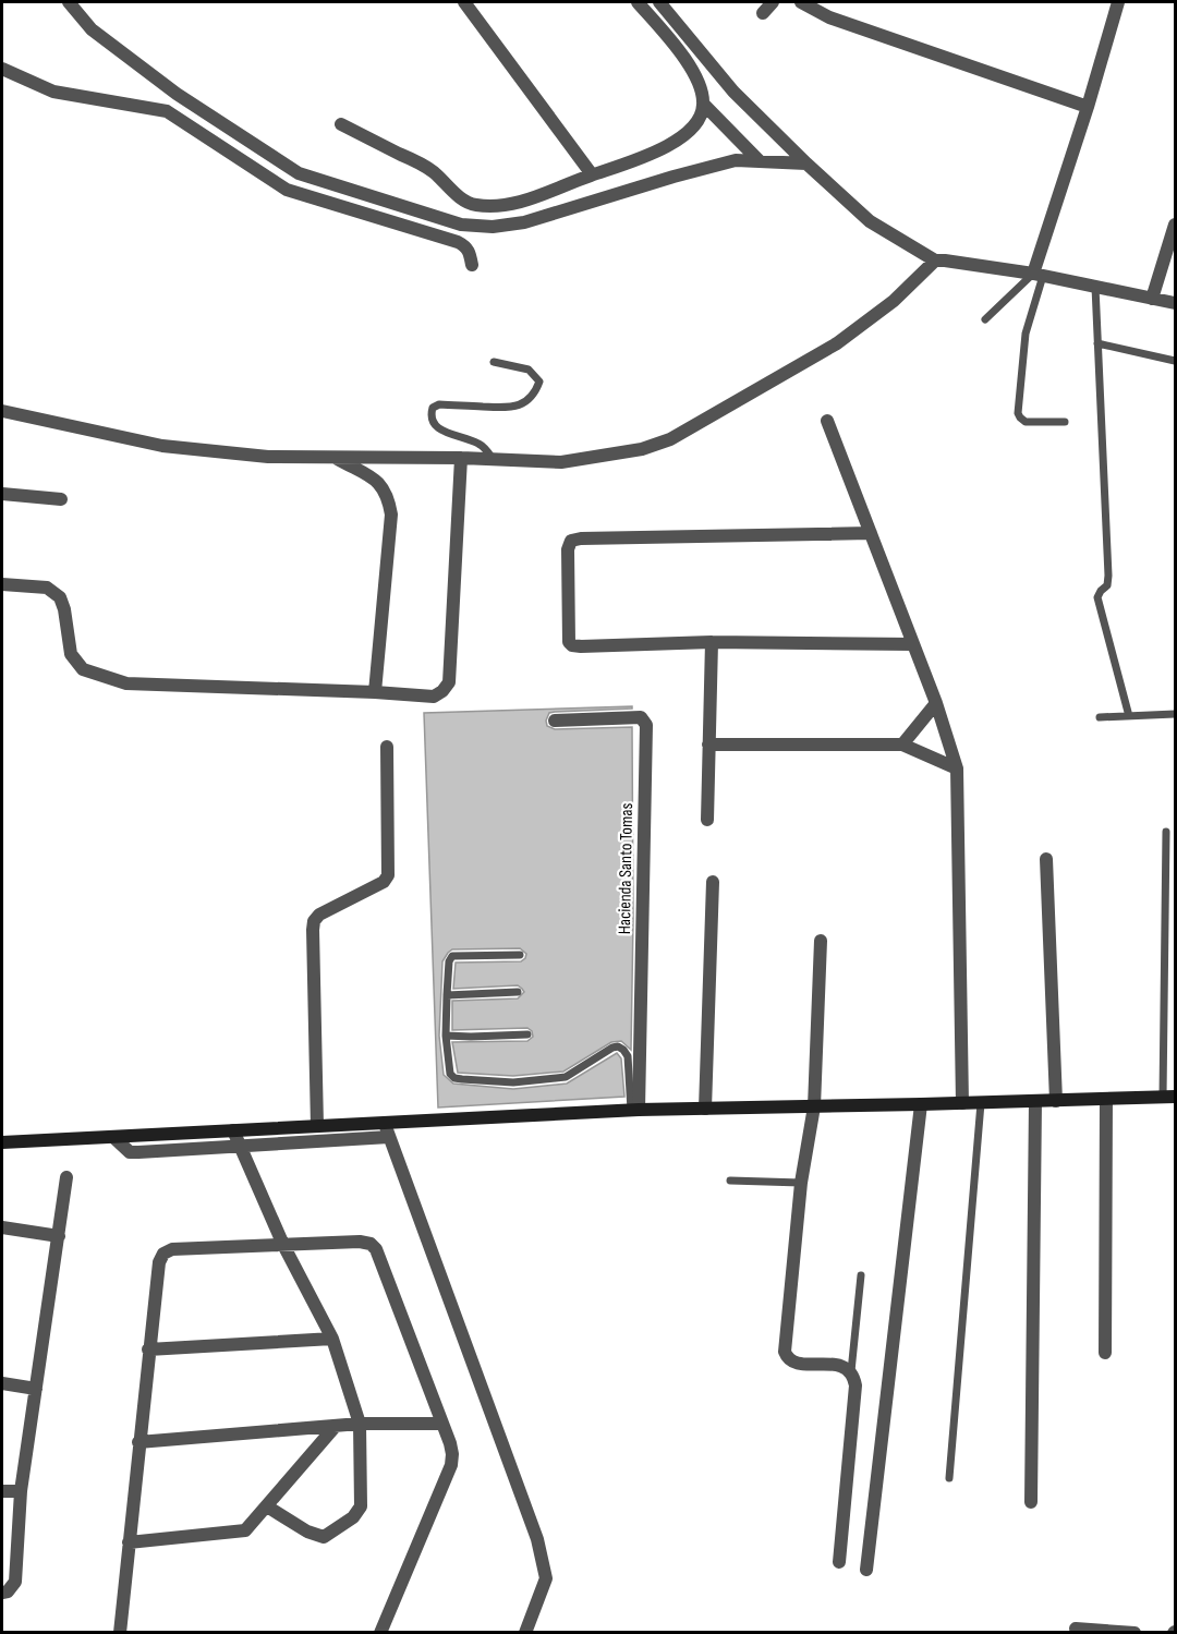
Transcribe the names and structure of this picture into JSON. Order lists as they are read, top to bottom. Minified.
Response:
{"streets":{"street":["Hacienda Santo Tomas"]}}
